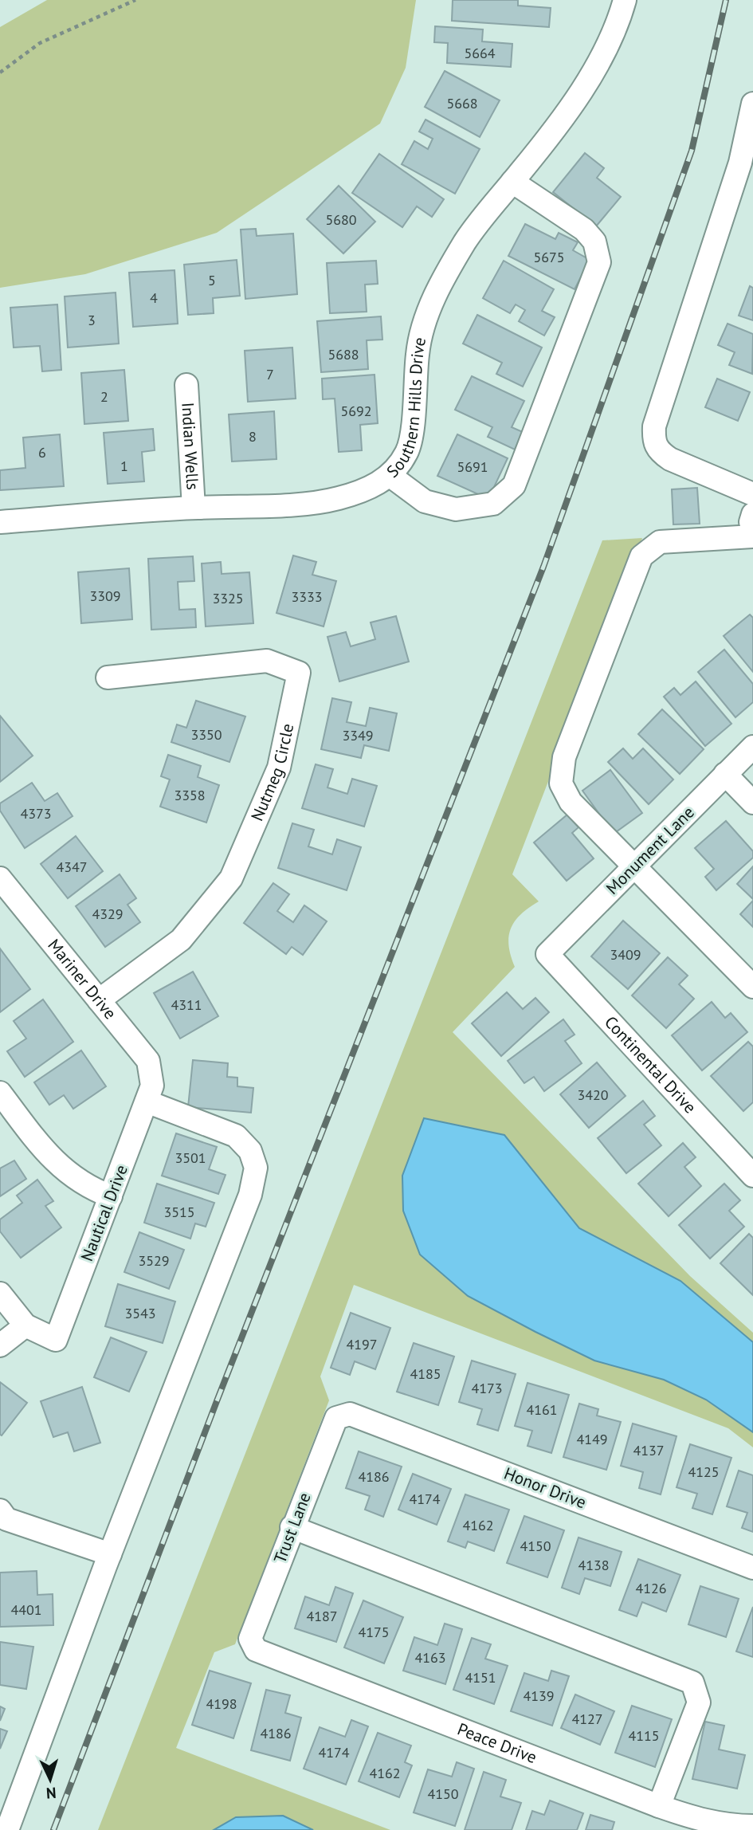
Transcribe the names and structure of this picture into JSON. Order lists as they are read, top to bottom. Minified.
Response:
{"streets":{"street":["Southern Hills Drive","Indian Wells","Nutmeg Circle","Monument Lane","Mariner Drive","Continental Drive","Nautical Drive","Honor Drive","Trust Lane","Peace Drive"]},"crossings":[["Southern Hills Drive","Indian Wells"],["Nutmeg Circle","Mariner Drive"],["Monument Lane","Continental Drive"],["Mariner Drive","Nautical Drive"],["Honor Drive","Trust Lane"],["Trust Lane","Peace Drive"]],"house_numbers":["5664","5668","5680","5675","5","4","3","5688","7","2","5692","8","6","1","5691","3309","3333","3325","3350","3349","3358","4373","4347","4329","3409","4311","3420","3501","3515","3529","3543","4197","4185","4173","4161","4149","4137","4125","4186","4174","4162","4150","4138","4126","4401","4187","4175","4163","4151","4139","4198","4127","4186","4115","4174","4162","4150"],"north":"bottom"}
